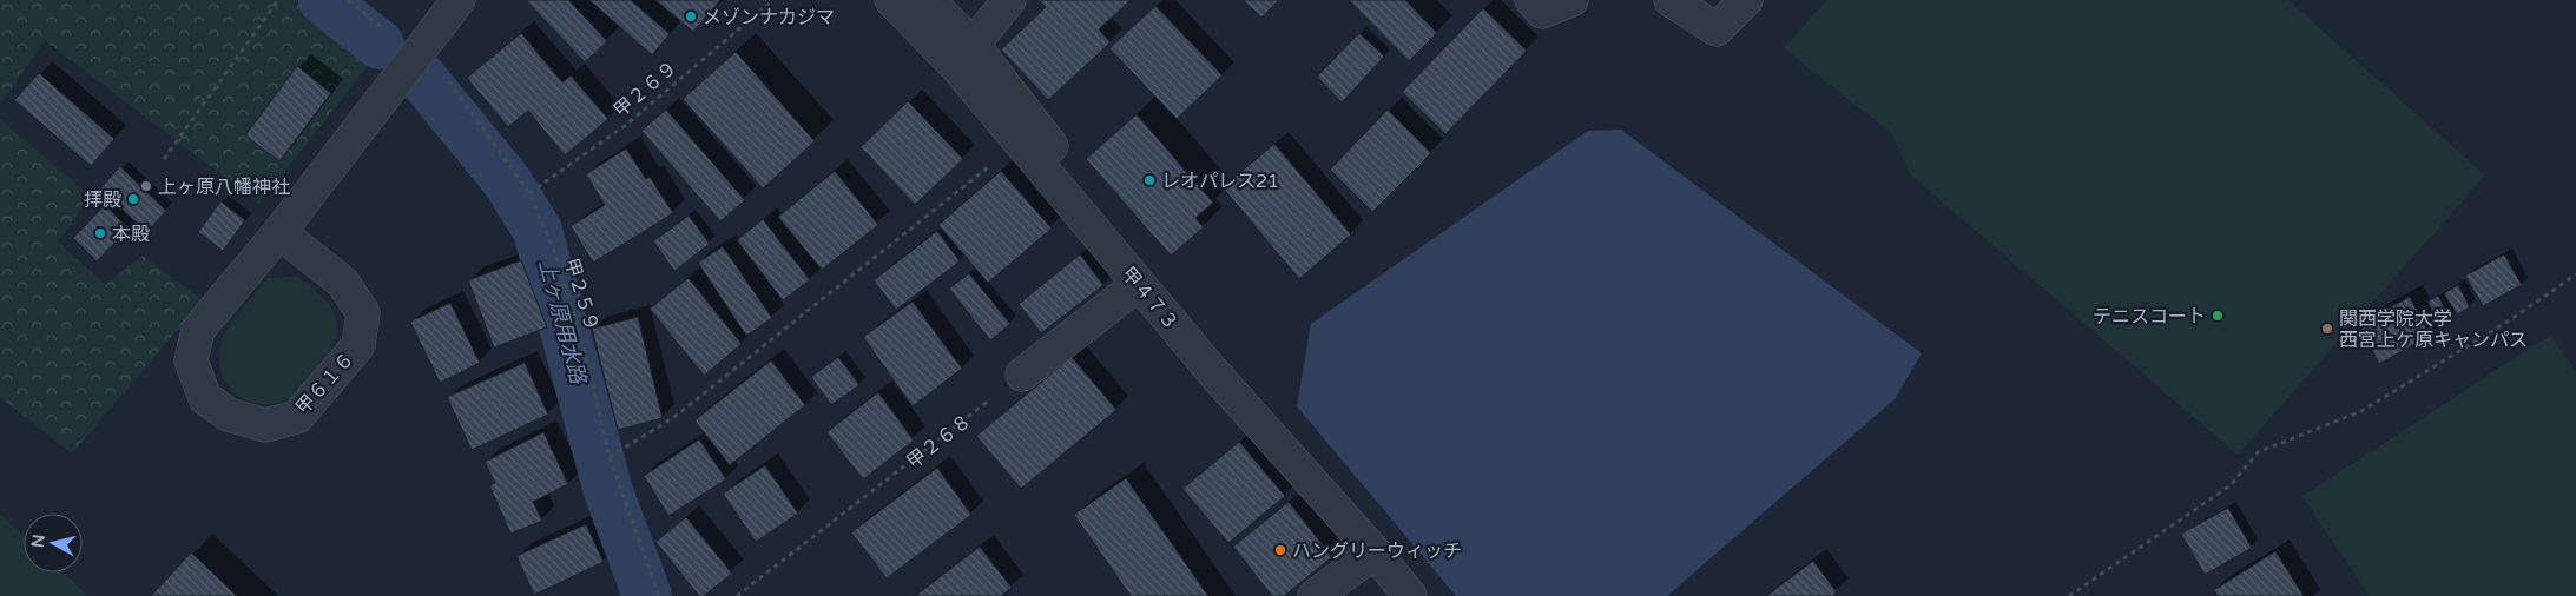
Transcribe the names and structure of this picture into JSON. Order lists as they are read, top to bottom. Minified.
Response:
{"streets":{"street":["甲４７３","甲６１６"],"path":["甲２６９","甲２５９","甲２６８"]},"crossings":[["甲２６９","甲２５９"],["甲２５９","甲６１６"]],"water":["上ヶ原用水路"],"places":["メゾンナカジマ","レオパレス21","上ヶ原八幡神社","拝殿","本殿","テニスコート","関西学院大学 西宮上ケ原キャンパス","ハングリーウィッチ"],"north":"left"}
